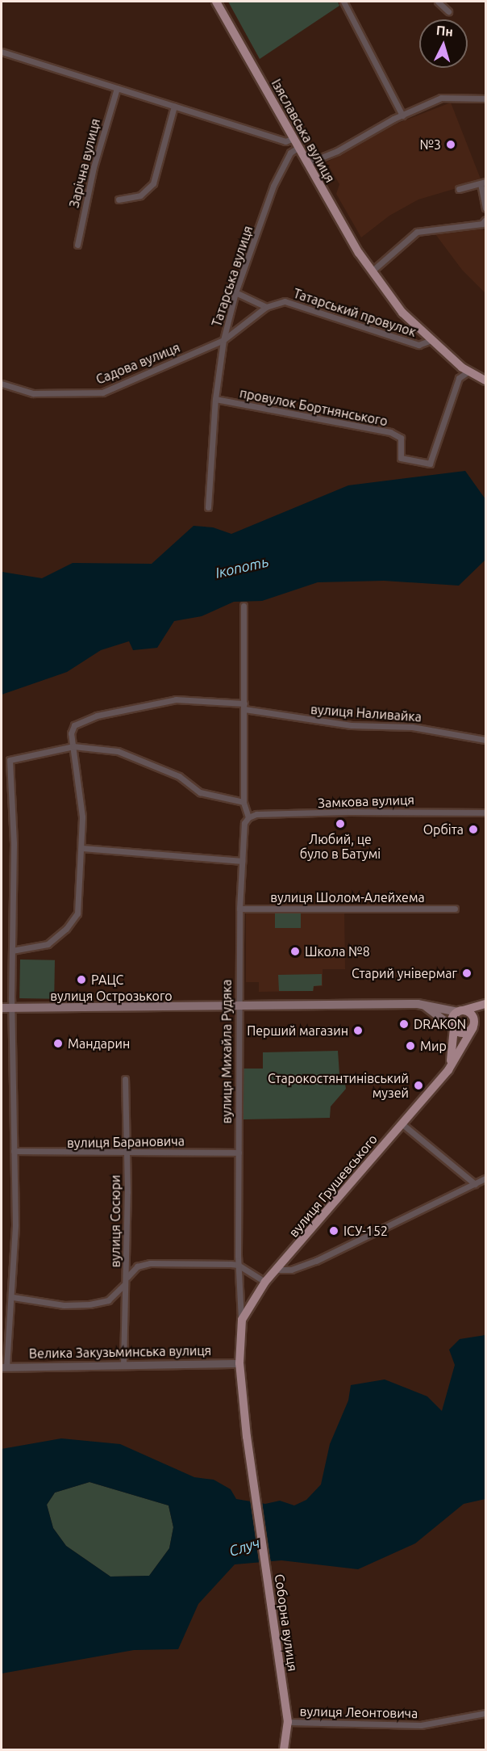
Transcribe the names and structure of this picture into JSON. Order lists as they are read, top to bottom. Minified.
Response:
{"streets":{"main road":["Ізяславська вулиця","вулиця Острозького","вулиця Михайла Рудяка","вулиця Грушевського","Соборна вулиця"],"street":["Зарічна вулиця","Татарська вулиця","Татарський провулок","Садова вулиця","провулок Бортнянського","вулиця Наливайка","Замкова вулиця","вулиця Шолом-Алейхема","вулиця Барановича","вулиця Сосюри","Велика Закузьминська вулиця","вулиця Леонтовича"]},"crossings":[["Ізяславська вулиця","Татарська вулиця"],["Ізяславська вулиця","Татарський провулок"],["Ізяславська вулиця","провулок Бортнянського"],["Татарська вулиця","Татарський провулок"],["Татарська вулиця","Садова вулиця"],["Татарська вулиця","провулок Бортнянського"],["Татарський провулок","Садова вулиця"],["Замкова вулиця","вулиця Михайла Рудяка"],["вулиця Шолом-Алейхема","вулиця Михайла Рудяка"],["вулиця Острозького","вулиця Михайла Рудяка"],["вулиця Острозького","вулиця Грушевського"],["вулиця Михайла Рудяка","вулиця Барановича"],["вулиця Михайла Рудяка","вулиця Грушевського"],["вулиця Михайла Рудяка","Велика Закузьминська вулиця"],["вулиця Михайла Рудяка","Соборна вулиця"],["вулиця Барановича","вулиця Сосюри"],["вулиця Сосюри","Велика Закузьминська вулиця"],["Соборна вулиця","вулиця Леонтовича"]],"water":["Ікопоть","Случ"],"places":["№3","Любий, це було в Батумі","Орбіта","Школа №8","Старий універмаг","РАЦС","DRAKON","Перший магазин","Мандарин","Мир","Старокостянтинівський музей","ІСУ-152"],"north":"top"}
